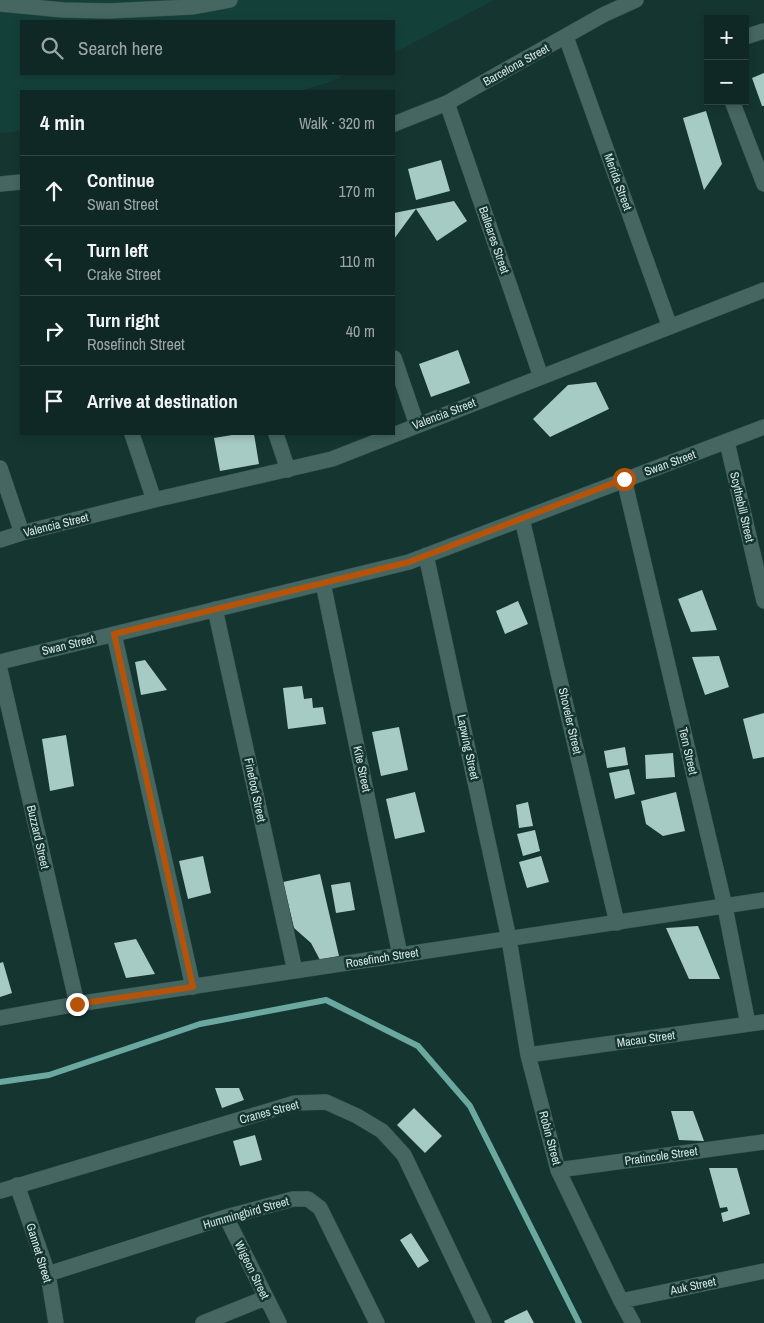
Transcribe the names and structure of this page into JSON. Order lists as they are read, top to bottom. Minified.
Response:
{"streets":{"street":["Barcelona Street","Merida Street","Balleares Street","Valencia Street","Swan Street","Scythebill Street","Shoveler Street","Lapwing Street","Tern Street","Kite Street","Finefoot Street","Buzzard Street","Rosefinch Street","Macau Street","Cranes Street","Robin Street","Pratincole Street","Hummingbird Street","Gannet Street","Wigeon Street","Auk Street"]},"crossings":[["Barcelona Street","Merida Street"],["Barcelona Street","Balleares Street"],["Merida Street","Valencia Street"],["Balleares Street","Valencia Street"],["Swan Street","Scythebill Street"],["Swan Street","Shoveler Street"],["Swan Street","Lapwing Street"],["Swan Street","Tern Street"],["Swan Street","Kite Street"],["Swan Street","Finefoot Street"],["Shoveler Street","Rosefinch Street"],["Lapwing Street","Rosefinch Street"],["Lapwing Street","Robin Street"],["Tern Street","Rosefinch Street"],["Tern Street","Macau Street"],["Kite Street","Rosefinch Street"],["Finefoot Street","Rosefinch Street"],["Buzzard Street","Rosefinch Street"],["Rosefinch Street","Robin Street"],["Macau Street","Robin Street"],["Cranes Street","Gannet Street"],["Robin Street","Pratincole Street"],["Robin Street","Auk Street"],["Hummingbird Street","Gannet Street"],["Hummingbird Street","Wigeon Street"]],"page":{"map_buttons":["+","−"],"search":"Search here","heading":["4 min","Walk · 320 m"],"list":[["Continue","Swan Street","170 m"],["Turn left","Crake Street","110 m"],["Turn right","Rosefinch Street","40 m"],"Arrive at destination"]}}
